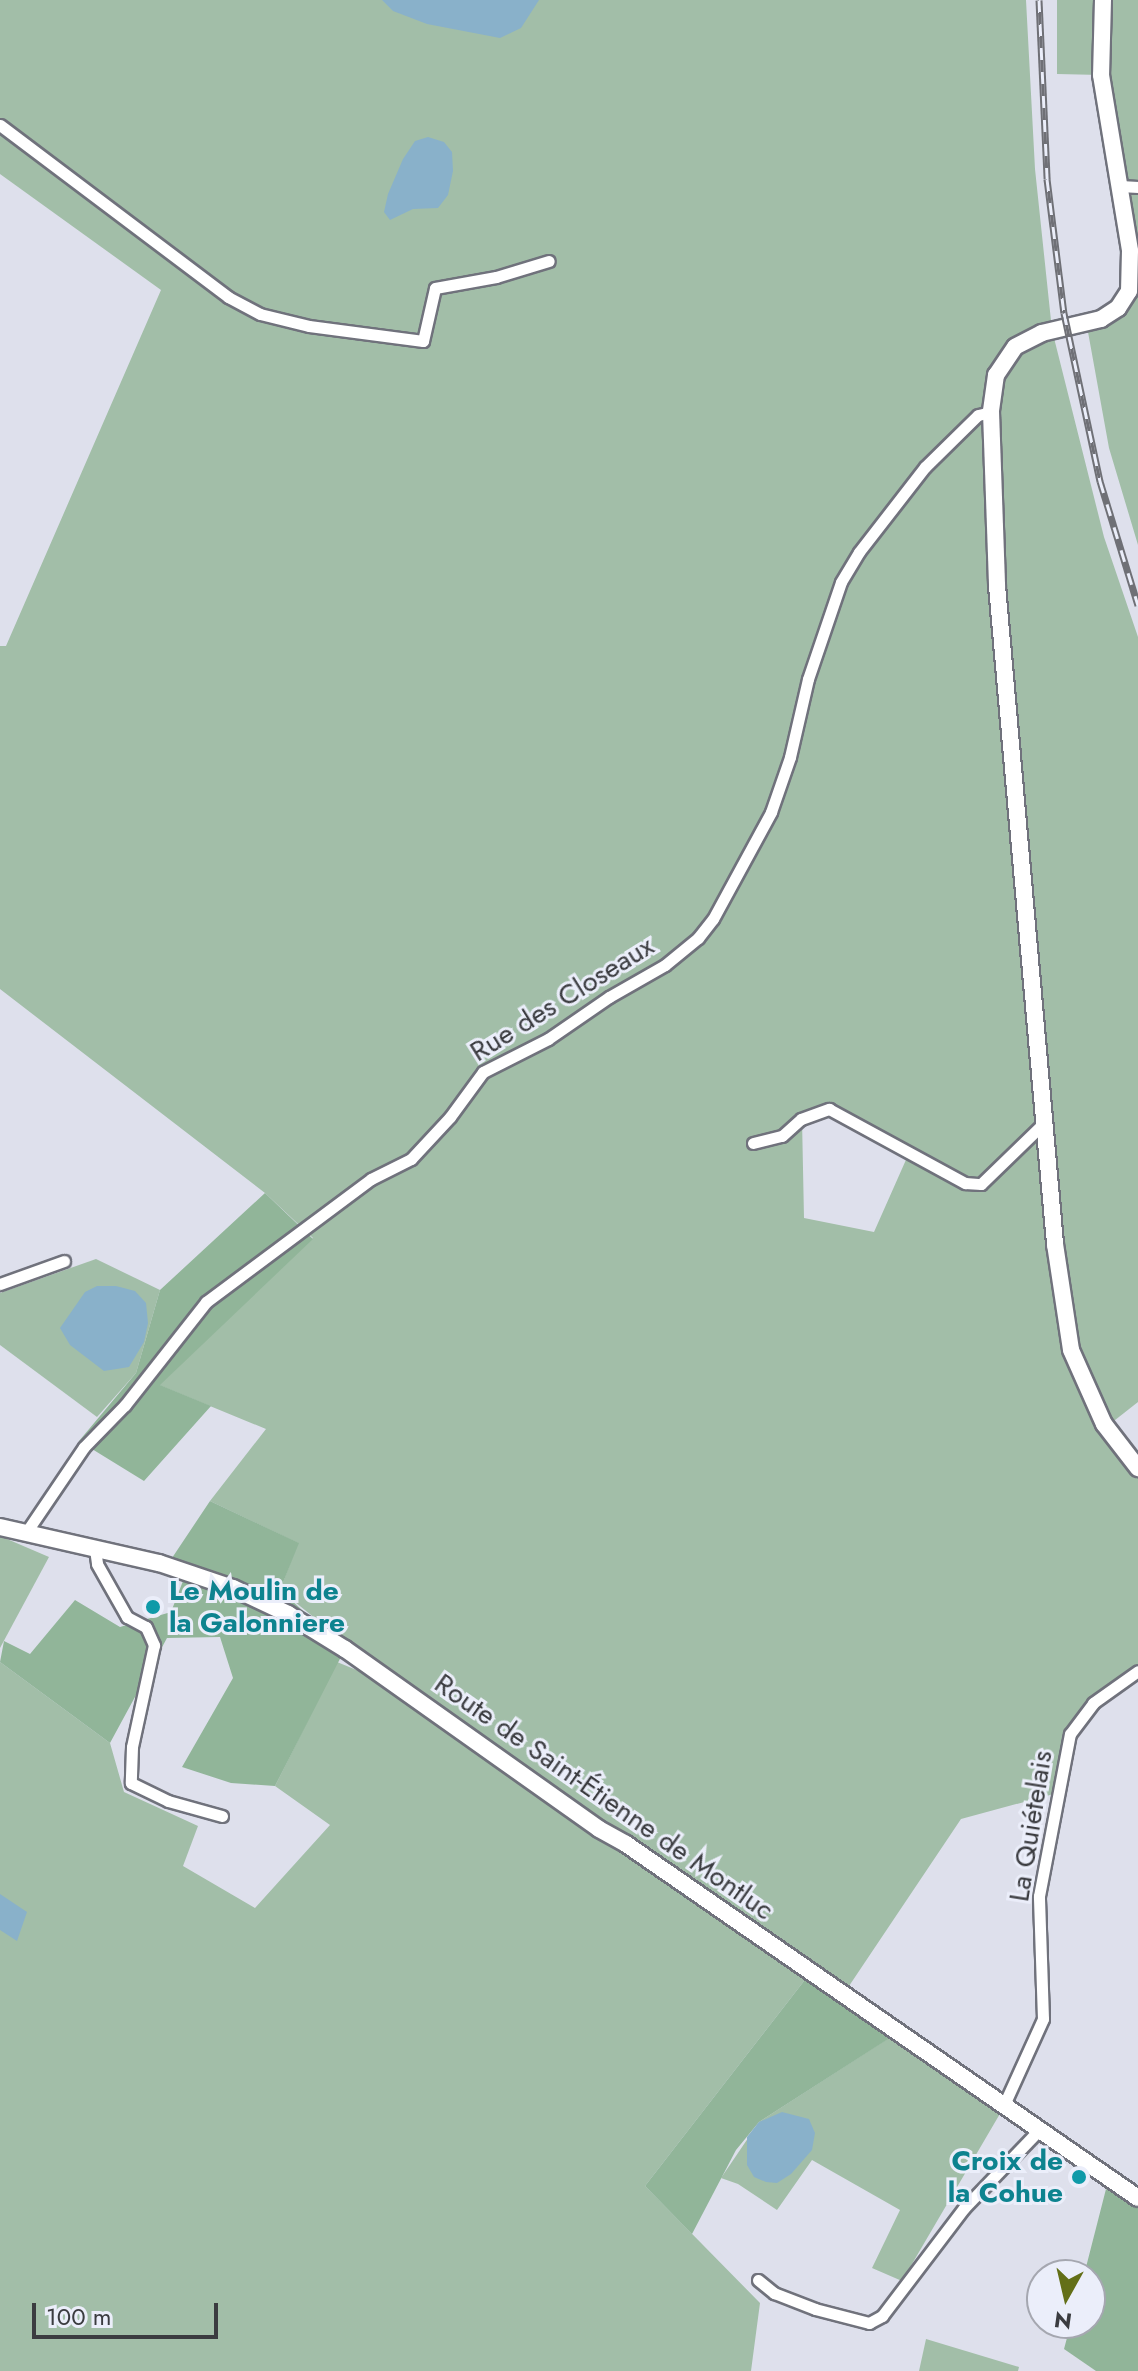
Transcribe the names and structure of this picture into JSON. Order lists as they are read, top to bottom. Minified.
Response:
{"streets":{"main road":["Route de Saint-Étienne de Montluc"],"street":["Rue des Closeaux","La Quiételais"]},"crossings":[["Rue des Closeaux","Route de Saint-Étienne de Montluc"],["Route de Saint-Étienne de Montluc","La Quiételais"]],"places":["Le Moulin de la Galonniere","Croix de la Cohue"],"scale_bar":"100 m","north":"bottom"}
